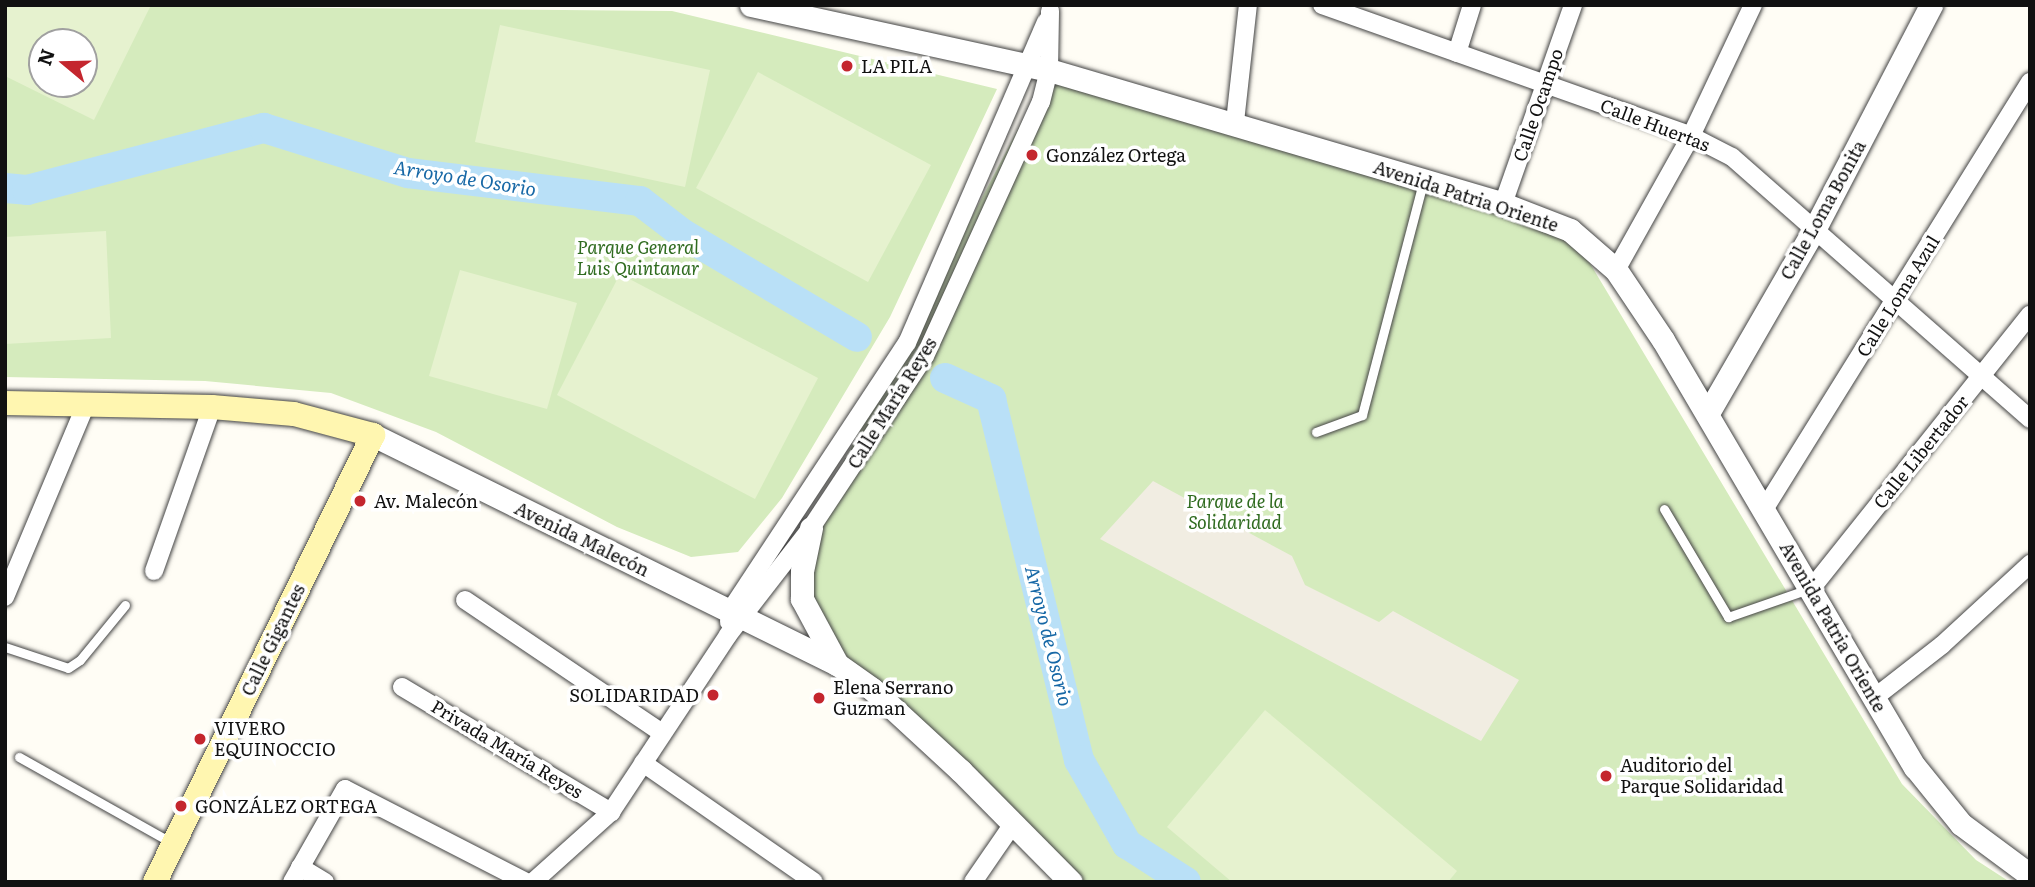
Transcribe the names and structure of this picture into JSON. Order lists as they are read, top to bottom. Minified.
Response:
{"streets":{"main road":["Avenida Malecón","Calle Gigantes"],"street":["Calle Ocampo","Calle Huertas","Avenida Patria Oriente","Calle Loma Bonita","Calle Loma Azul","Calle María Reyes","Calle Libertador","Privada María Reyes"]},"crossings":[["Calle Ocampo","Calle Huertas"],["Calle Ocampo","Avenida Patria Oriente"],["Calle Huertas","Calle Loma Bonita"],["Calle Huertas","Calle Loma Azul"],["Calle Huertas","Calle Libertador"],["Avenida Patria Oriente","Calle Loma Bonita"],["Avenida Patria Oriente","Calle Loma Azul"],["Avenida Patria Oriente","Calle María Reyes"],["Avenida Patria Oriente","Calle Libertador"],["Calle María Reyes","Avenida Malecón"],["Calle María Reyes","Privada María Reyes"],["Avenida Malecón","Calle Gigantes"]],"water":["Arroyo de Osorio"],"parks":["Parque General Luis Quintanar","Parque de la Solidaridad"],"places":["LA PILA","González Ortega","Av. Malecón","SOLIDARIDAD","Elena Serrano Guzman","VIVERO EQUINOCCIO","Auditorio del Parque Solidaridad","GONZÁLEZ ORTEGA"],"north":"left"}
